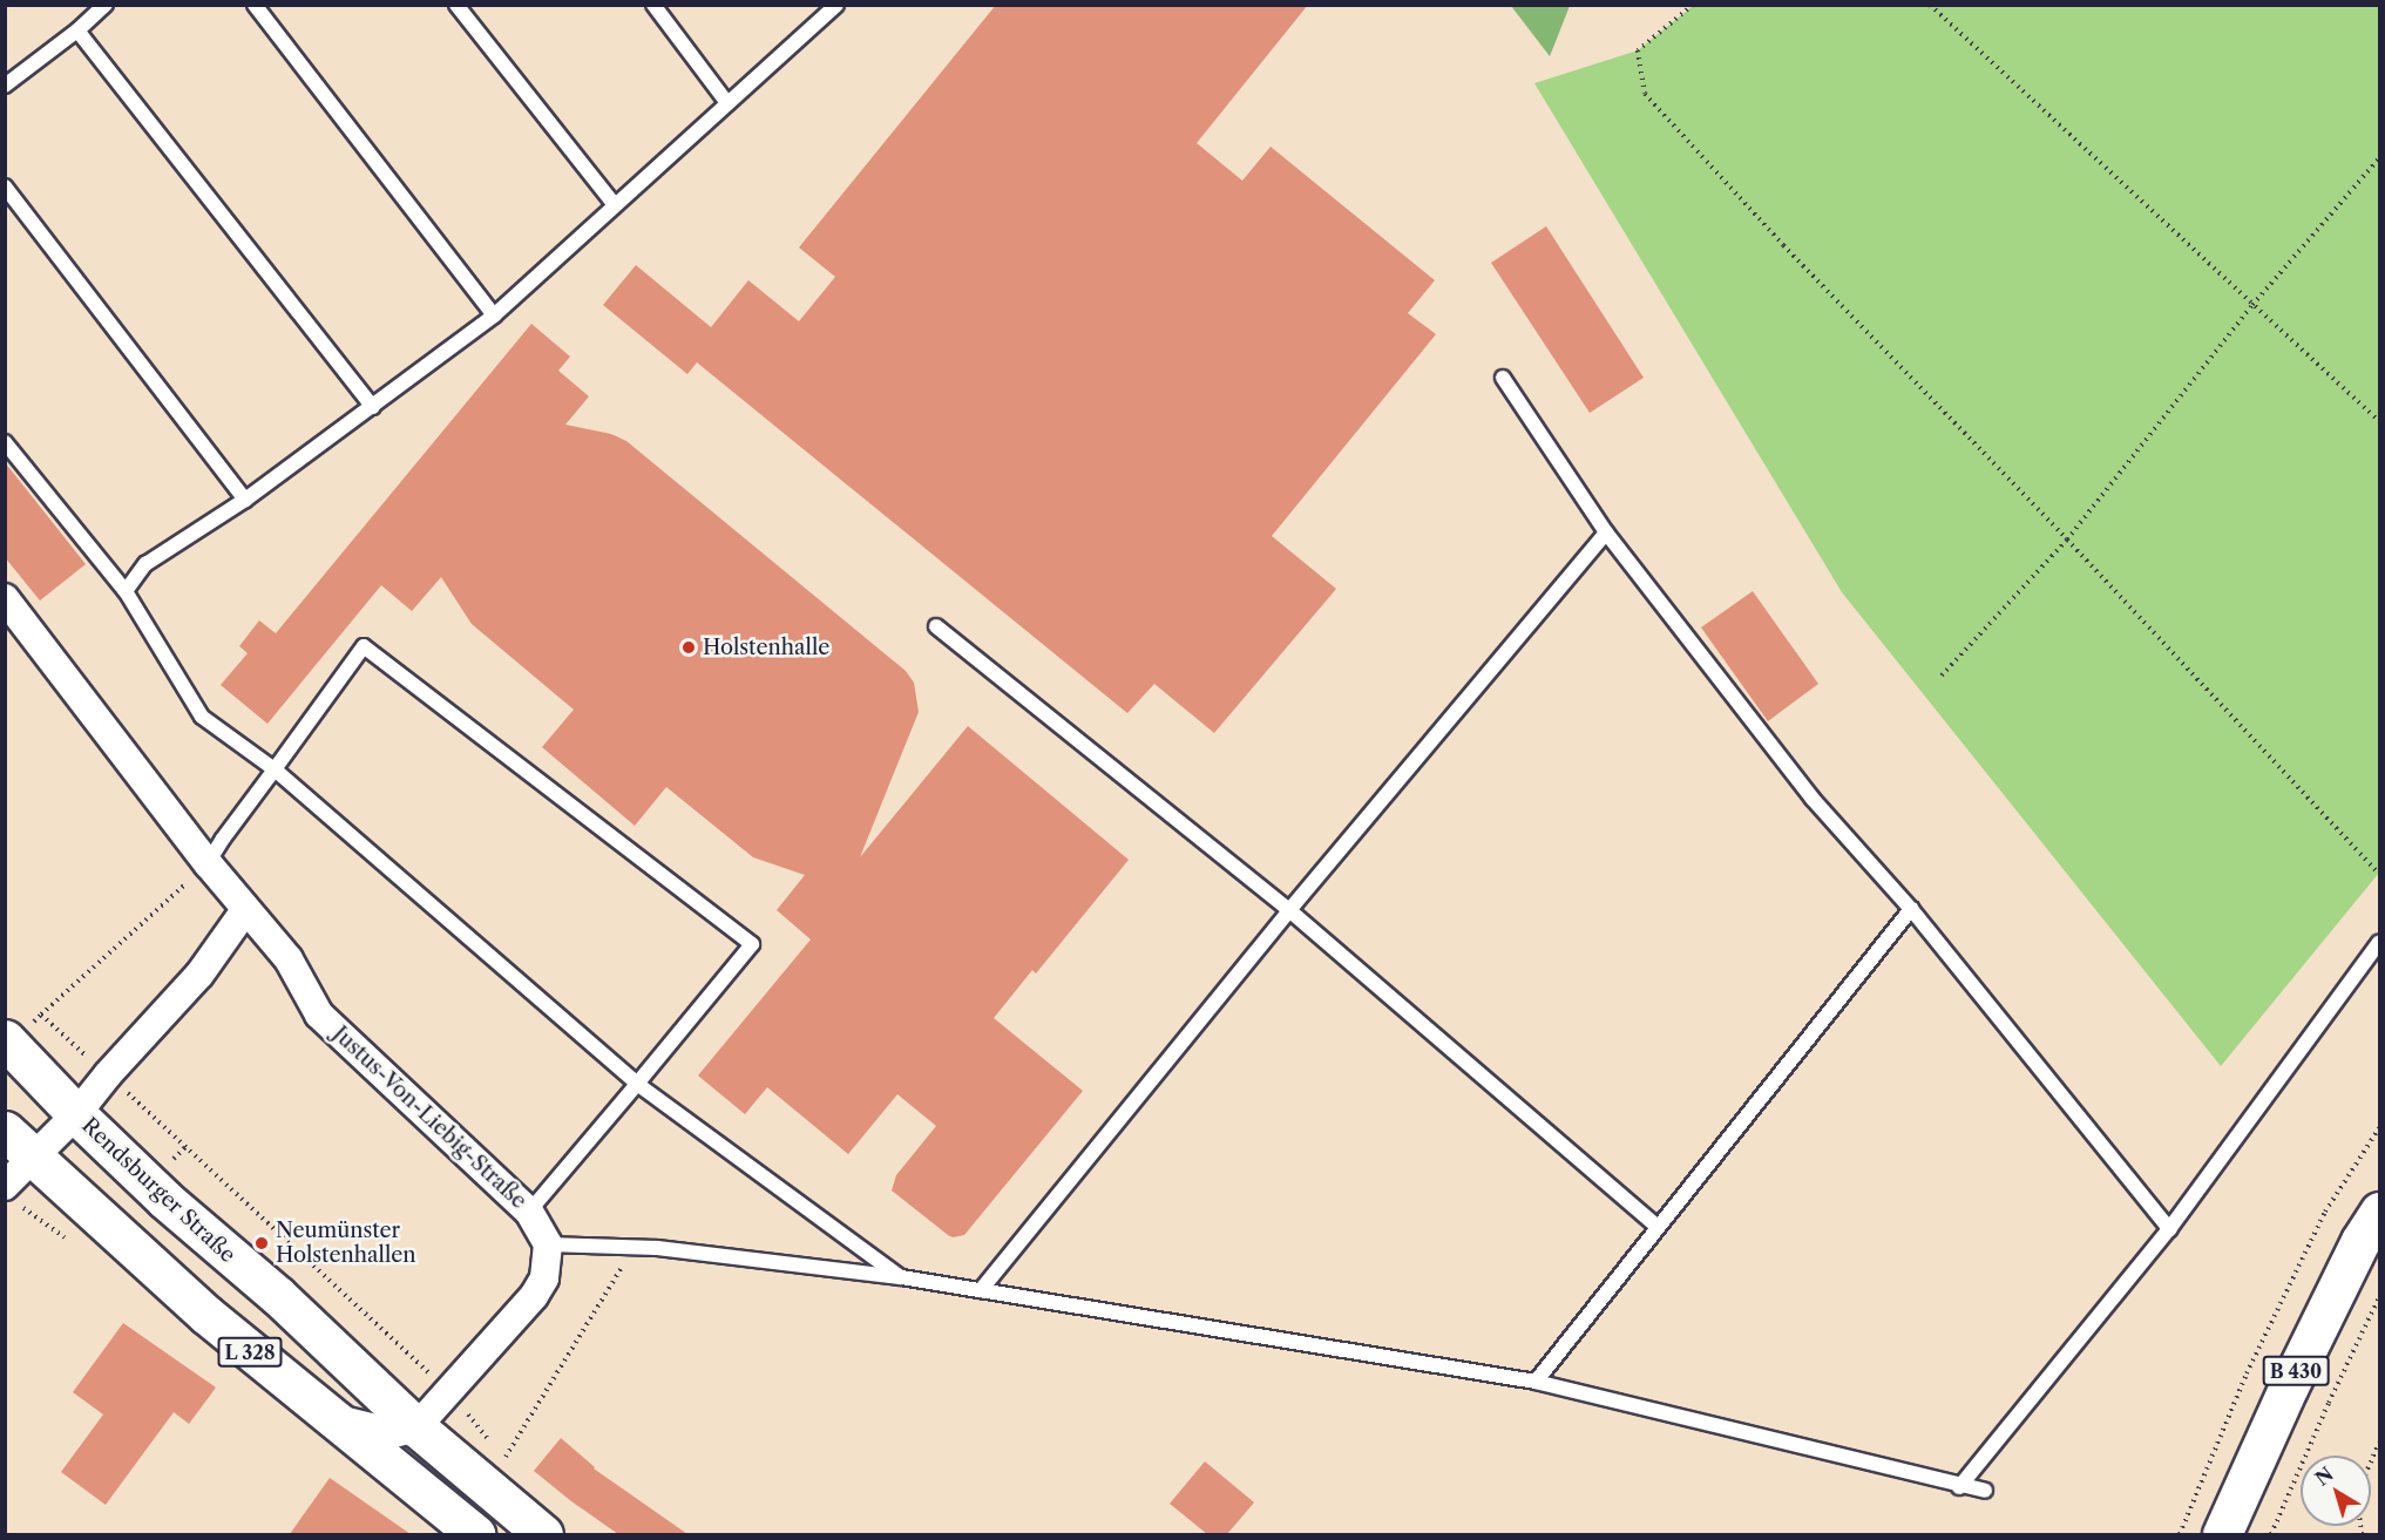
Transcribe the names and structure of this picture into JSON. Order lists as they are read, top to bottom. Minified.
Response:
{"streets":{"main road":["Rendsburger Straße","L 328","B 430"],"street":["Justus-Von-Liebig-Straße"]},"crossings":[["Rendsburger Straße","L 328"]],"places":["Holstenhalle","Neumünster Holstenhallen"],"north":"top left"}
